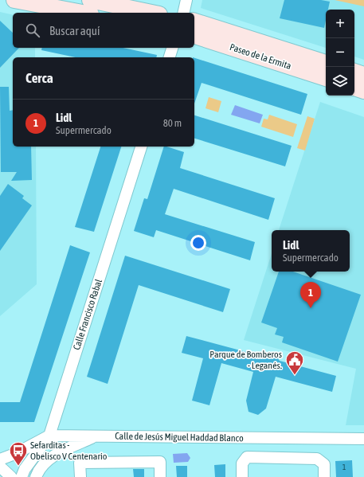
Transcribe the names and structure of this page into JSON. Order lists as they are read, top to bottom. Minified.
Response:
{"streets":{"main road":["Paseo de la Ermita"],"street":["Calle Francisco Rabal","Calle de Jesús Miguel Haddad Blanco"]},"crossings":[["Calle Francisco Rabal","Calle de Jesús Miguel Haddad Blanco"]],"places":{"public building":["Parque de Bomberos - Leganés."],"bus stop":["Sefarditas - Obelisco V Centenario"]},"house_numbers":["1"],"page":{"map_buttons":["+","−"],"search":"Buscar aquí","heading":"Cerca","list":[{"mark":"1","name":"Lidl","note":"Supermercado","value":"80 m"}],"popup":["Lidl","Supermercado"],"pins":"1"}}
